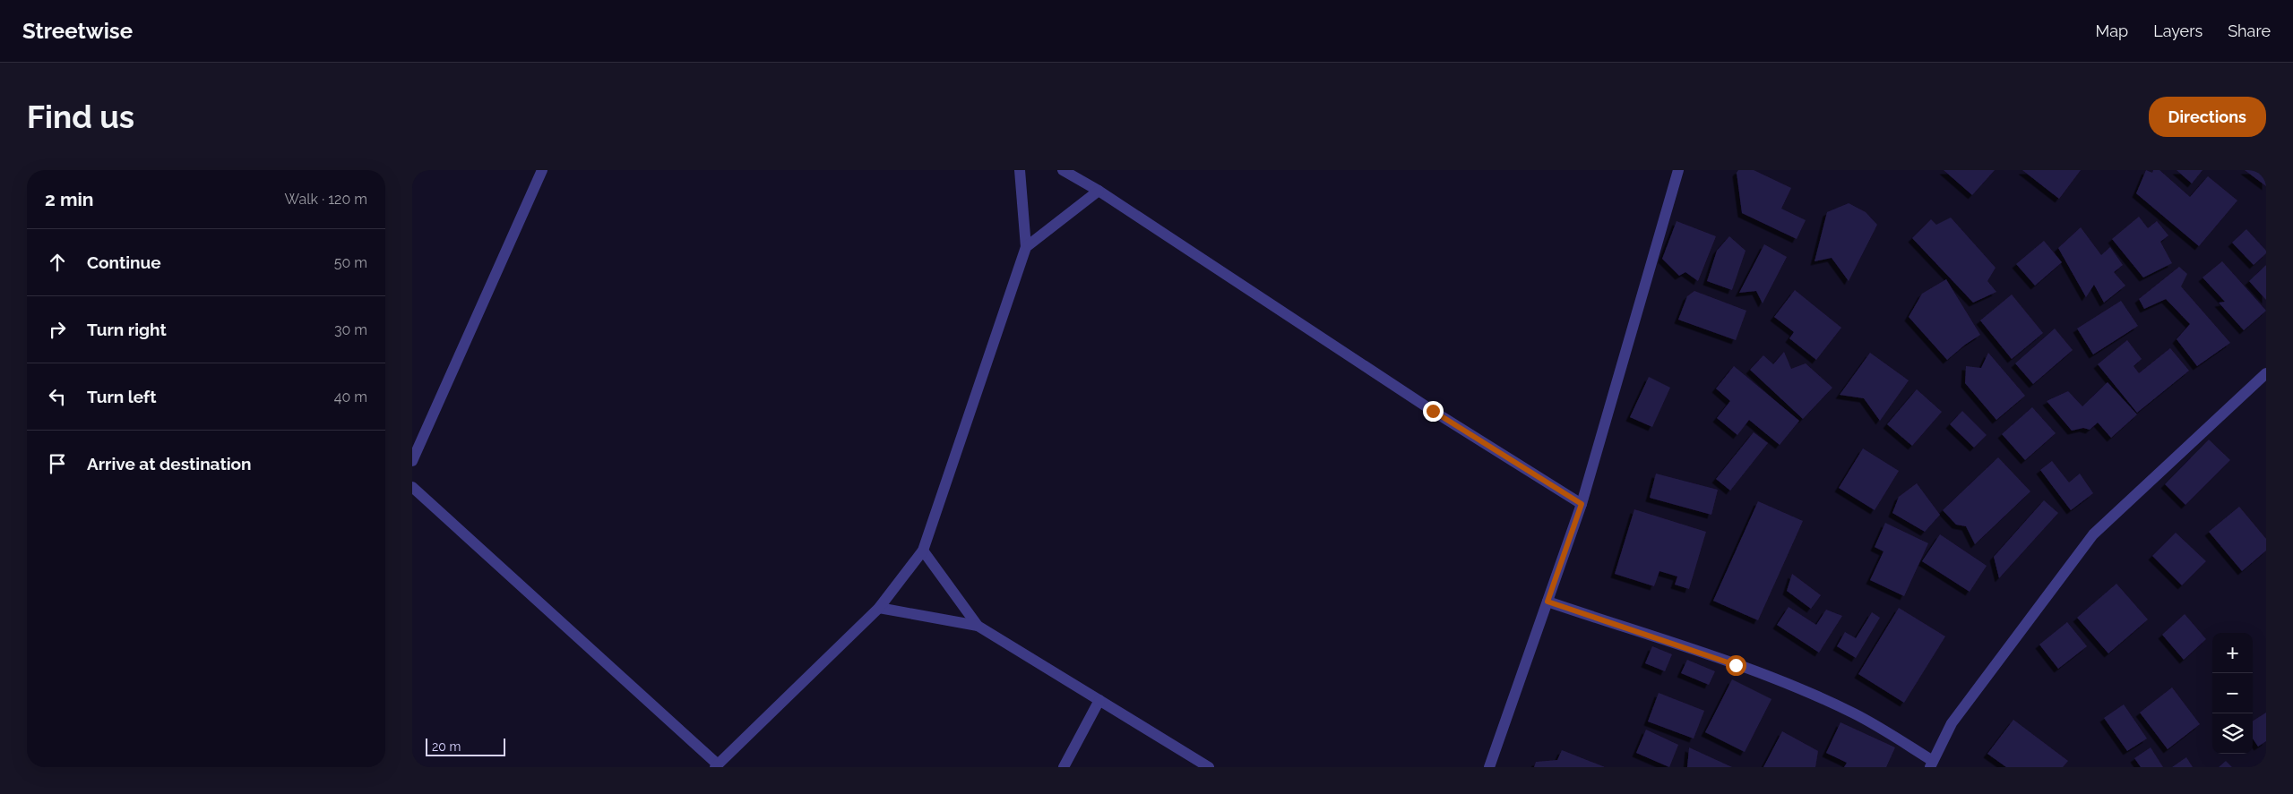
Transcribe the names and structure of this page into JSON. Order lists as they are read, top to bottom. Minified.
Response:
{"scale_bar":"20 m","page":{"header":"Streetwise","nav":["Map","Layers","Share"],"buttons":"Directions","title":"Find us","heading":["2 min","Walk · 120 m"],"list":[["Continue","50 m"],["Turn right","30 m"],["Turn left","40 m"],"Arrive at destination"],"map_buttons":["+","−"],"scale":"20 m"}}
